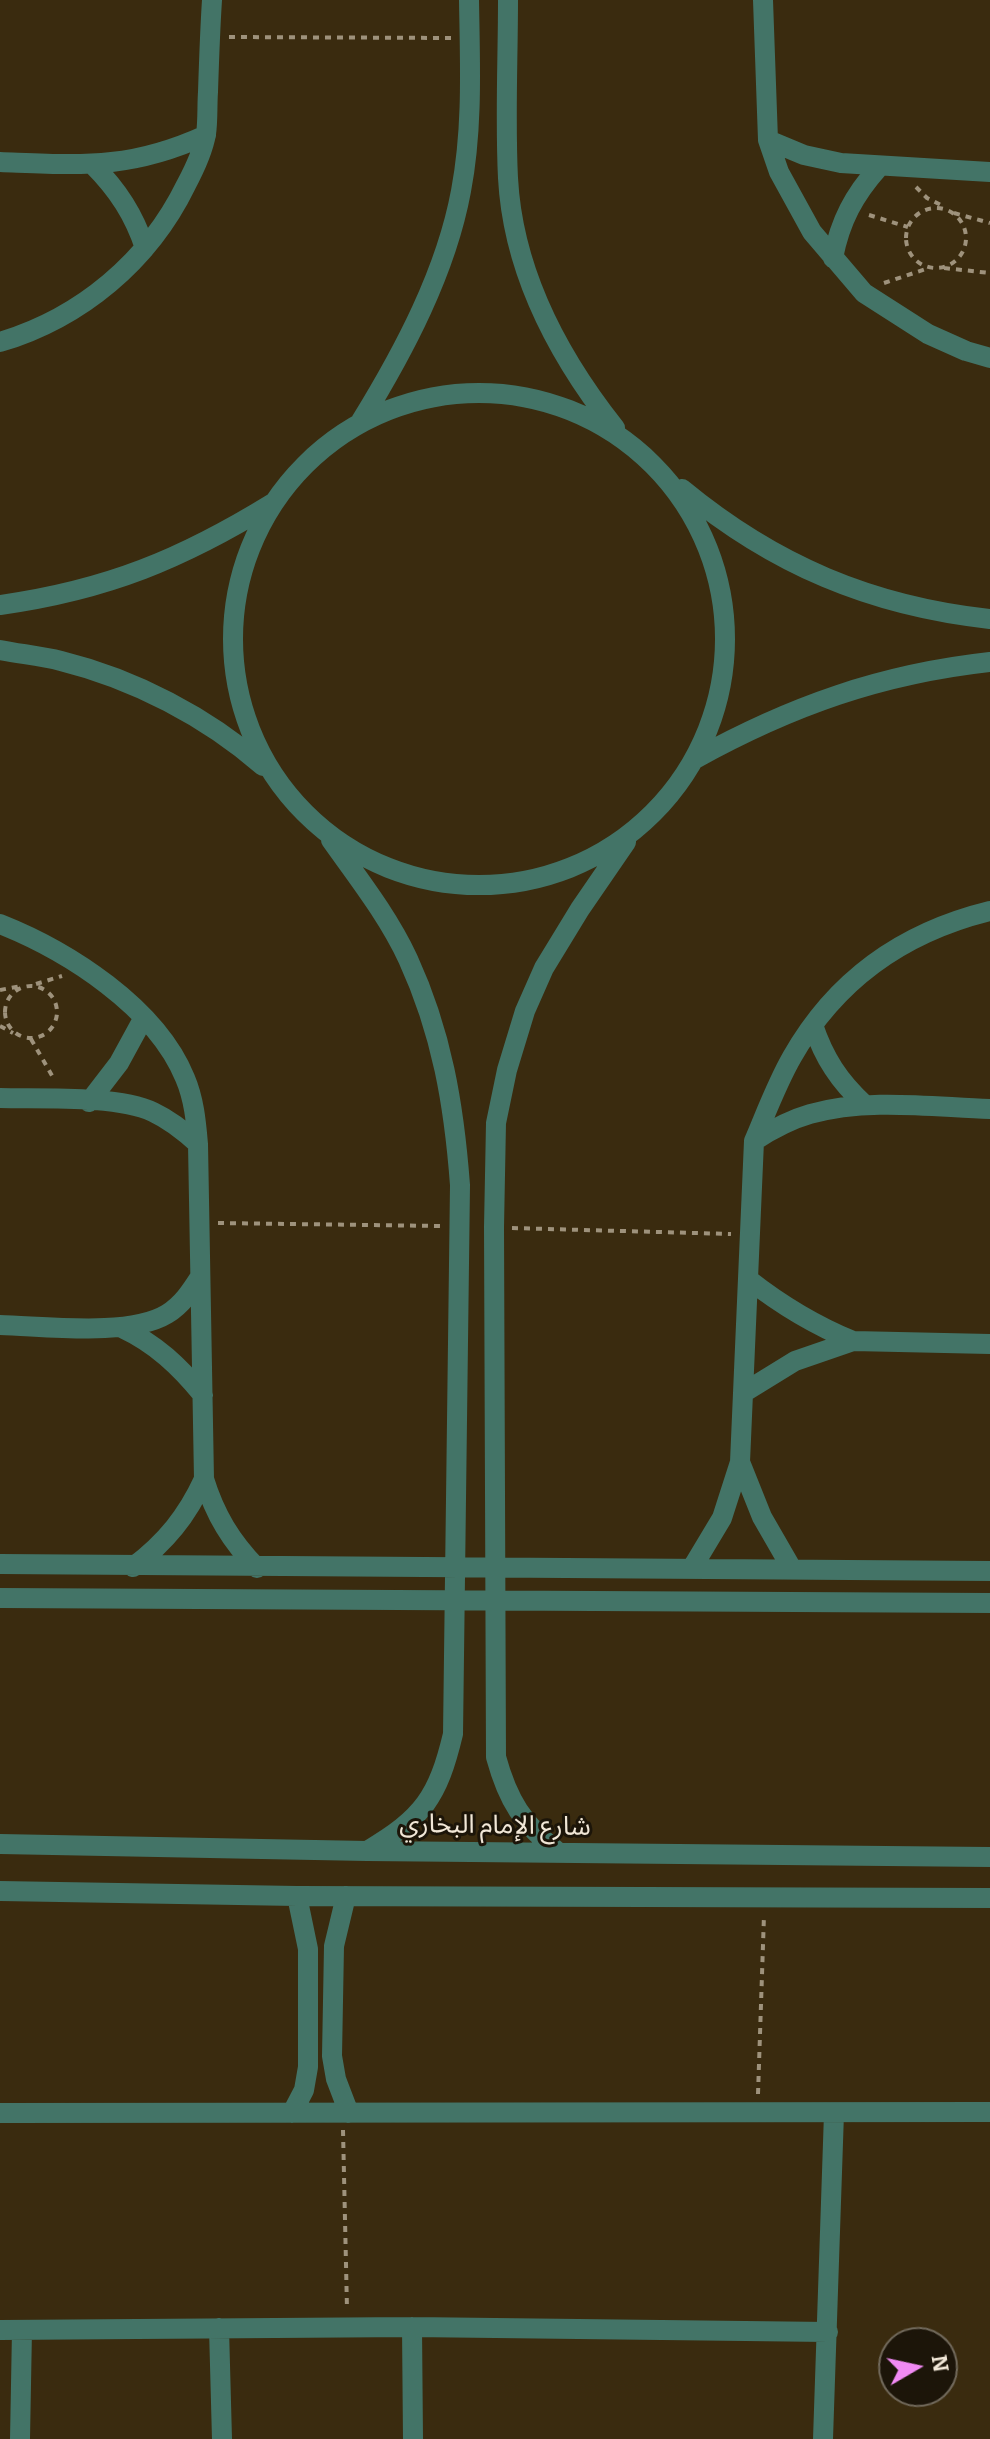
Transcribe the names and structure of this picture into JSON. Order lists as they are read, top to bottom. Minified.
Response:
{"streets":{"street":["شارع الإمام البخاري"]},"north":"right"}
